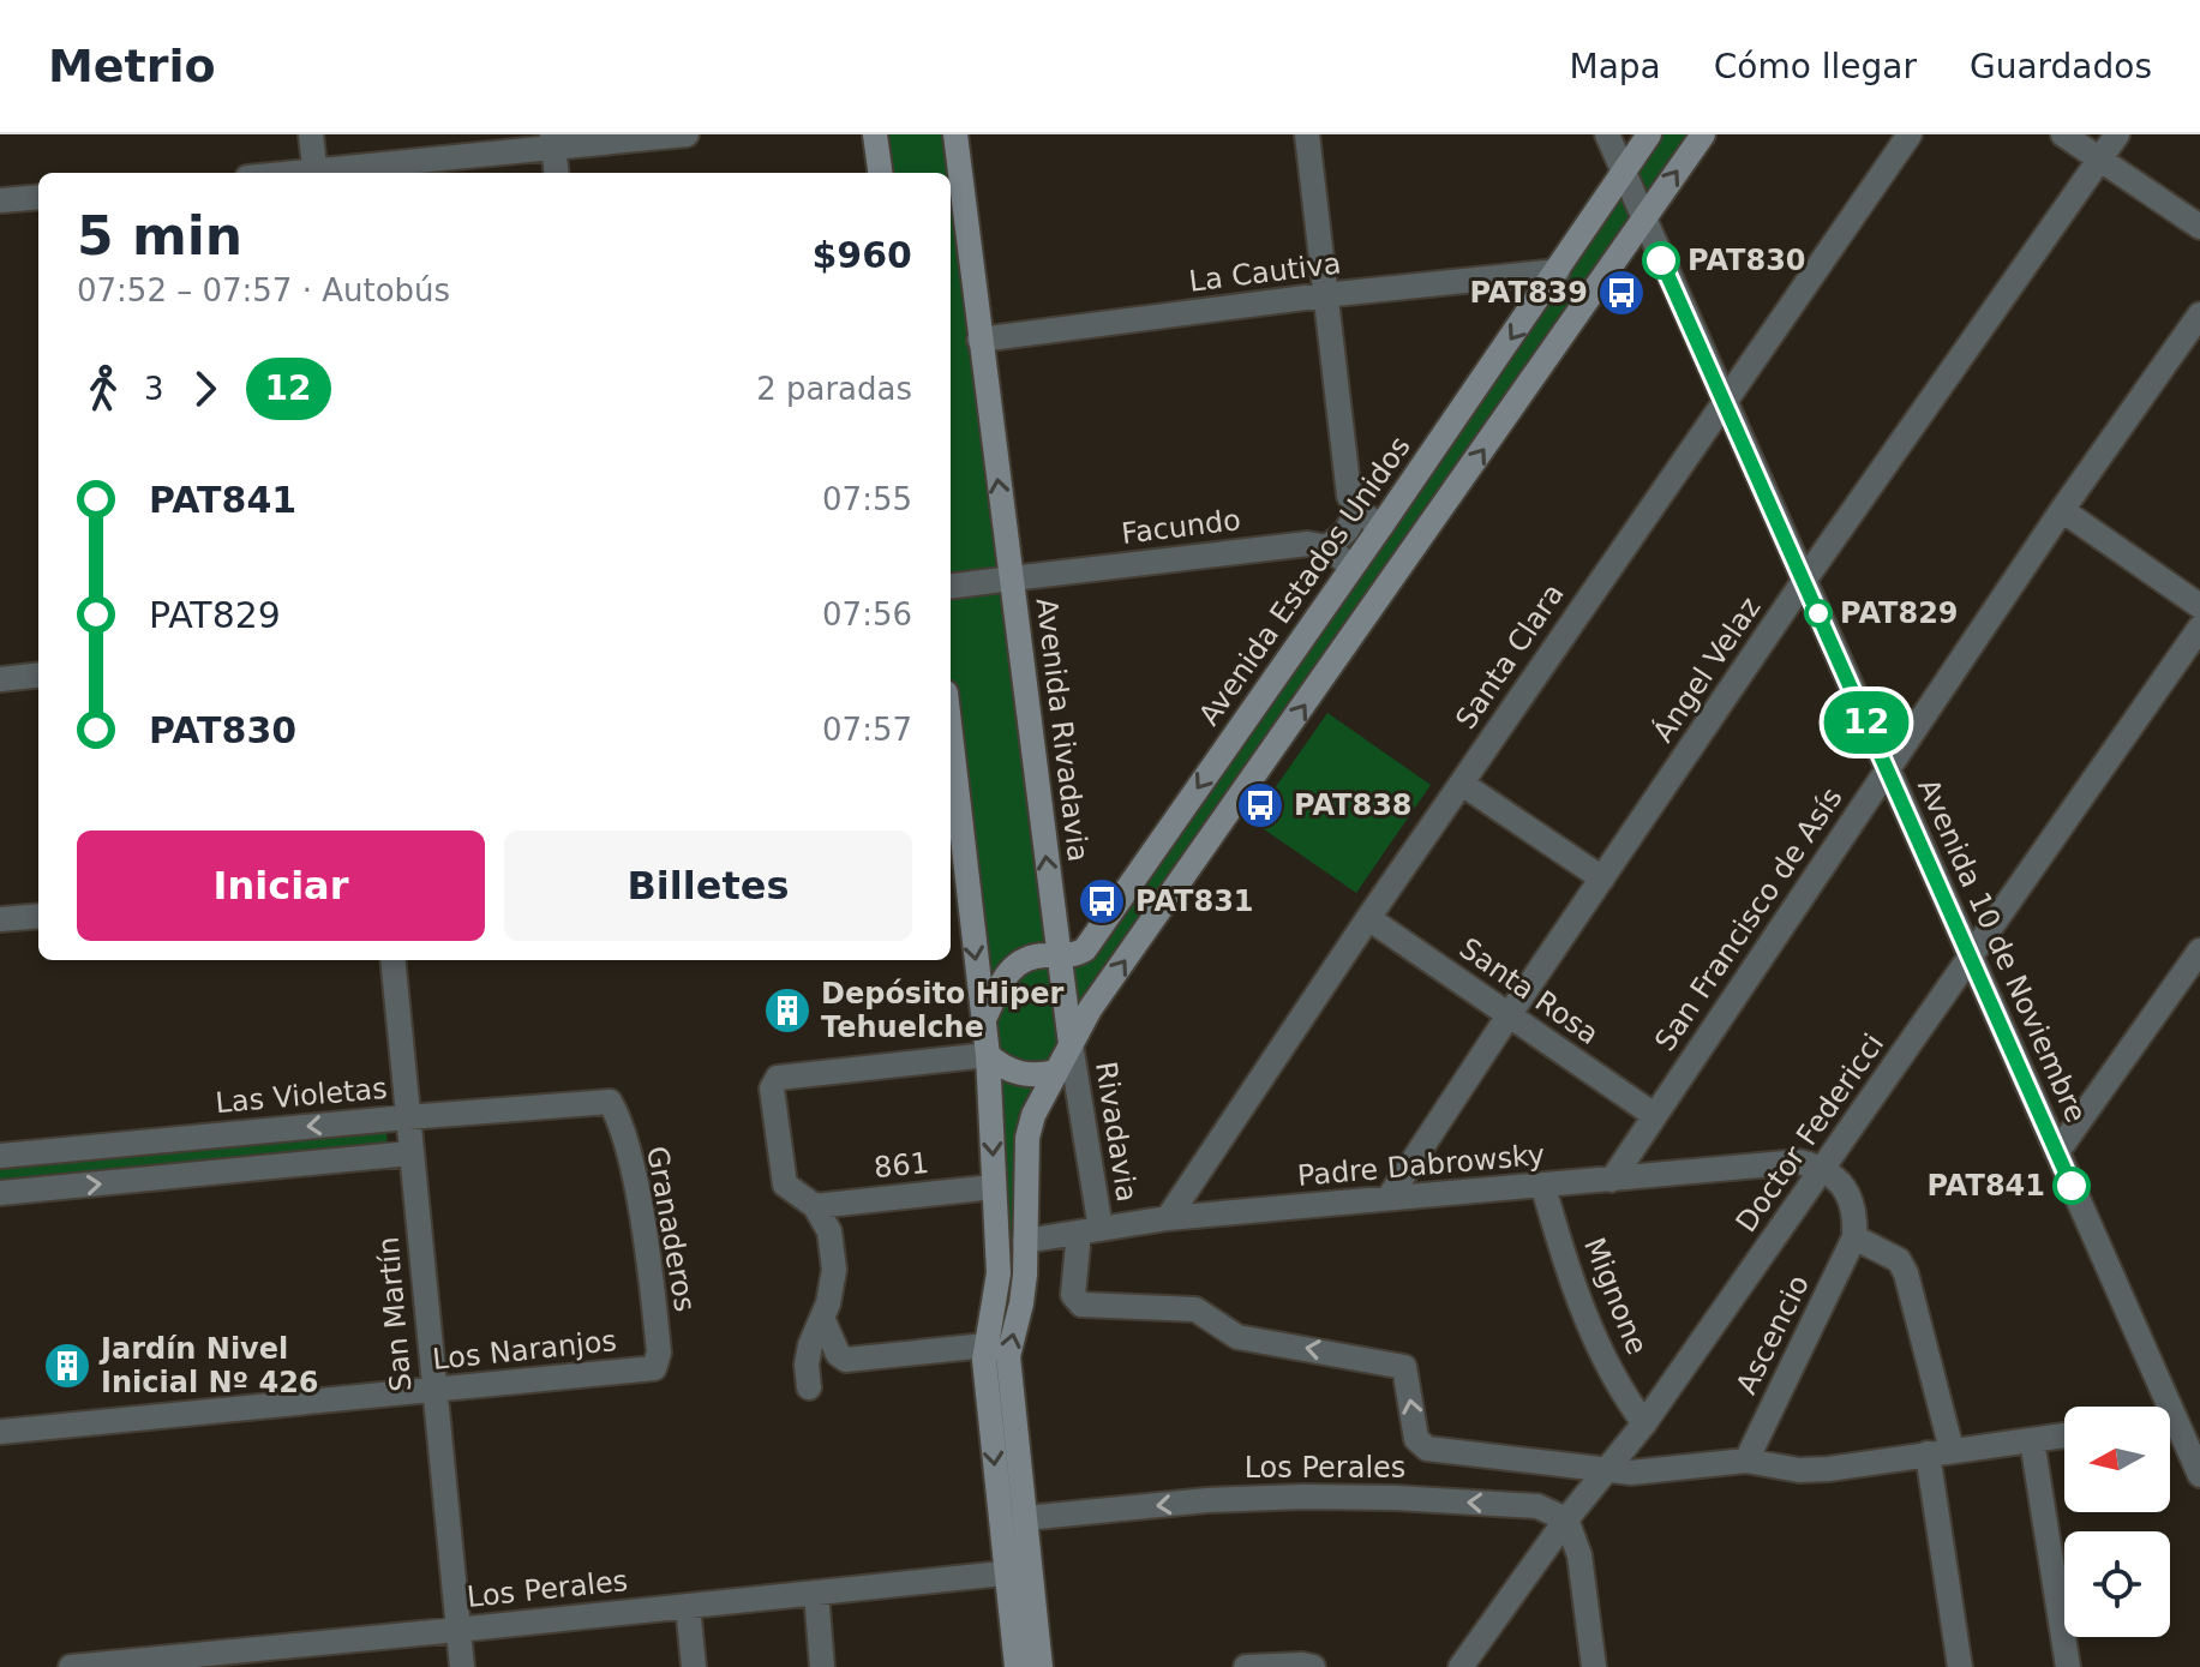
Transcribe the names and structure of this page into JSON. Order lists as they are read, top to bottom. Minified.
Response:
{"streets":{"main road":["Avenida Estados Unidos","Avenida Rivadavia"],"street":["La Cautiva","Facundo","Santa Clara","Ángel Velaz","San Francisco de Asís","Avenida 10 de Noviembre","Santa Rosa","Las Violetas","Rivadavia","Doctor Federicci","861","Padre Dabrowsky","Granaderos","Mignone","San Martín","Ascencio","Los Naranjos","Los Perales"]},"crossings":[["La Cautiva","Avenida Estados Unidos"],["La Cautiva","Avenida Rivadavia"],["Facundo","Avenida Rivadavia"],["Avenida Estados Unidos","Avenida Rivadavia"],["Avenida Estados Unidos","Avenida 10 de Noviembre"],["Avenida Estados Unidos","Rivadavia"],["Santa Clara","Avenida 10 de Noviembre"],["Santa Clara","Santa Rosa"],["Santa Clara","Padre Dabrowsky"],["Ángel Velaz","Avenida 10 de Noviembre"],["Ángel Velaz","Santa Rosa"],["Ángel Velaz","Padre Dabrowsky"],["Avenida Rivadavia","Rivadavia"],["San Francisco de Asís","Avenida 10 de Noviembre"],["San Francisco de Asís","Santa Rosa"],["San Francisco de Asís","Padre Dabrowsky"],["Avenida 10 de Noviembre","Doctor Federicci"],["Las Violetas","Granaderos"],["Las Violetas","San Martín"],["Rivadavia","Doctor Federicci"],["Rivadavia","Padre Dabrowsky"],["Doctor Federicci","Padre Dabrowsky"],["Doctor Federicci","Mignone"],["Doctor Federicci","Los Perales"],["Padre Dabrowsky","Mignone"],["Granaderos","Los Naranjos"],["San Martín","Los Naranjos"],["San Martín","Los Perales"]],"one_way":["Rivadavia","Los Perales"],"places":{"other":["PAT830","PAT829","PAT841"],"bus stop":["PAT839","PAT838","PAT831"],"building":["Depósito Hiper Tehuelche","Jardín Nivel Inicial Nº 426"]},"lines":["bus line 12"],"north":"left","page":{"header":"Metrio","nav":["Mapa","Cómo llegar","Guardados"],"on_map":"12","heading":["5 min","07:52 – 07:57 · Autobús","$960"],"legs":["3","12","2 paradas"],"list":[{"name":"PAT841","value":"07:55"},{"name":"PAT829","value":"07:56"},{"name":"PAT830","value":"07:57"}],"buttons":["Iniciar","Billetes"]}}
